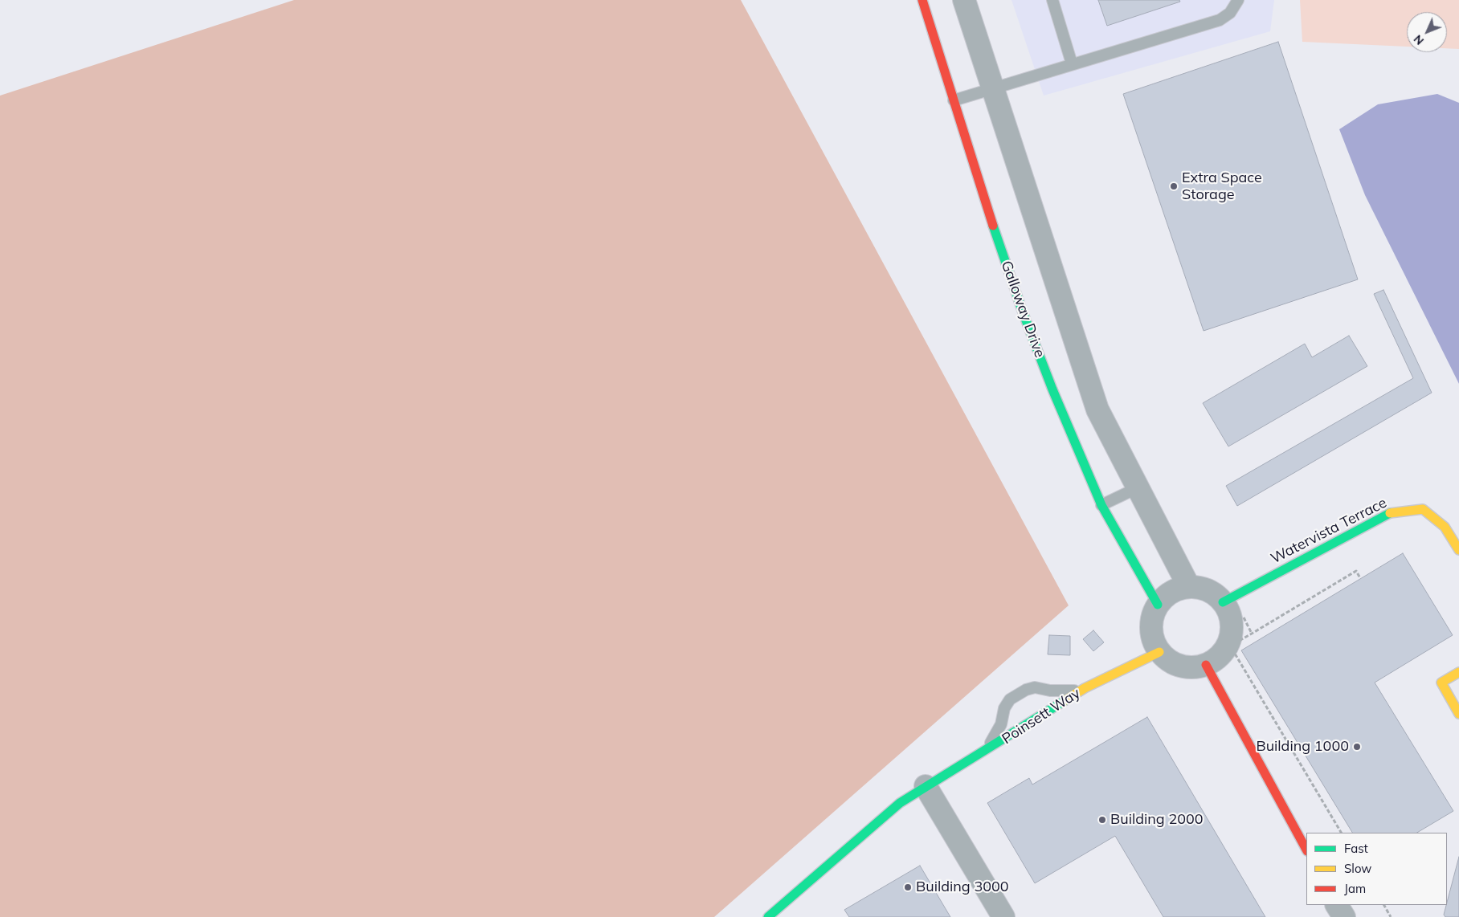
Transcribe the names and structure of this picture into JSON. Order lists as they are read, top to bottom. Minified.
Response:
{"streets":{"street":["Galloway Drive","Watervista Terrace","Poinsett Way"]},"crossings":[["Galloway Drive","Watervista Terrace"],["Galloway Drive","Poinsett Way"],["Watervista Terrace","Poinsett Way"]],"places":["Extra Space Storage","Building 1000","Building 2000","Building 3000"],"legend":["Fast","Slow","Jam"],"north":"bottom left"}
